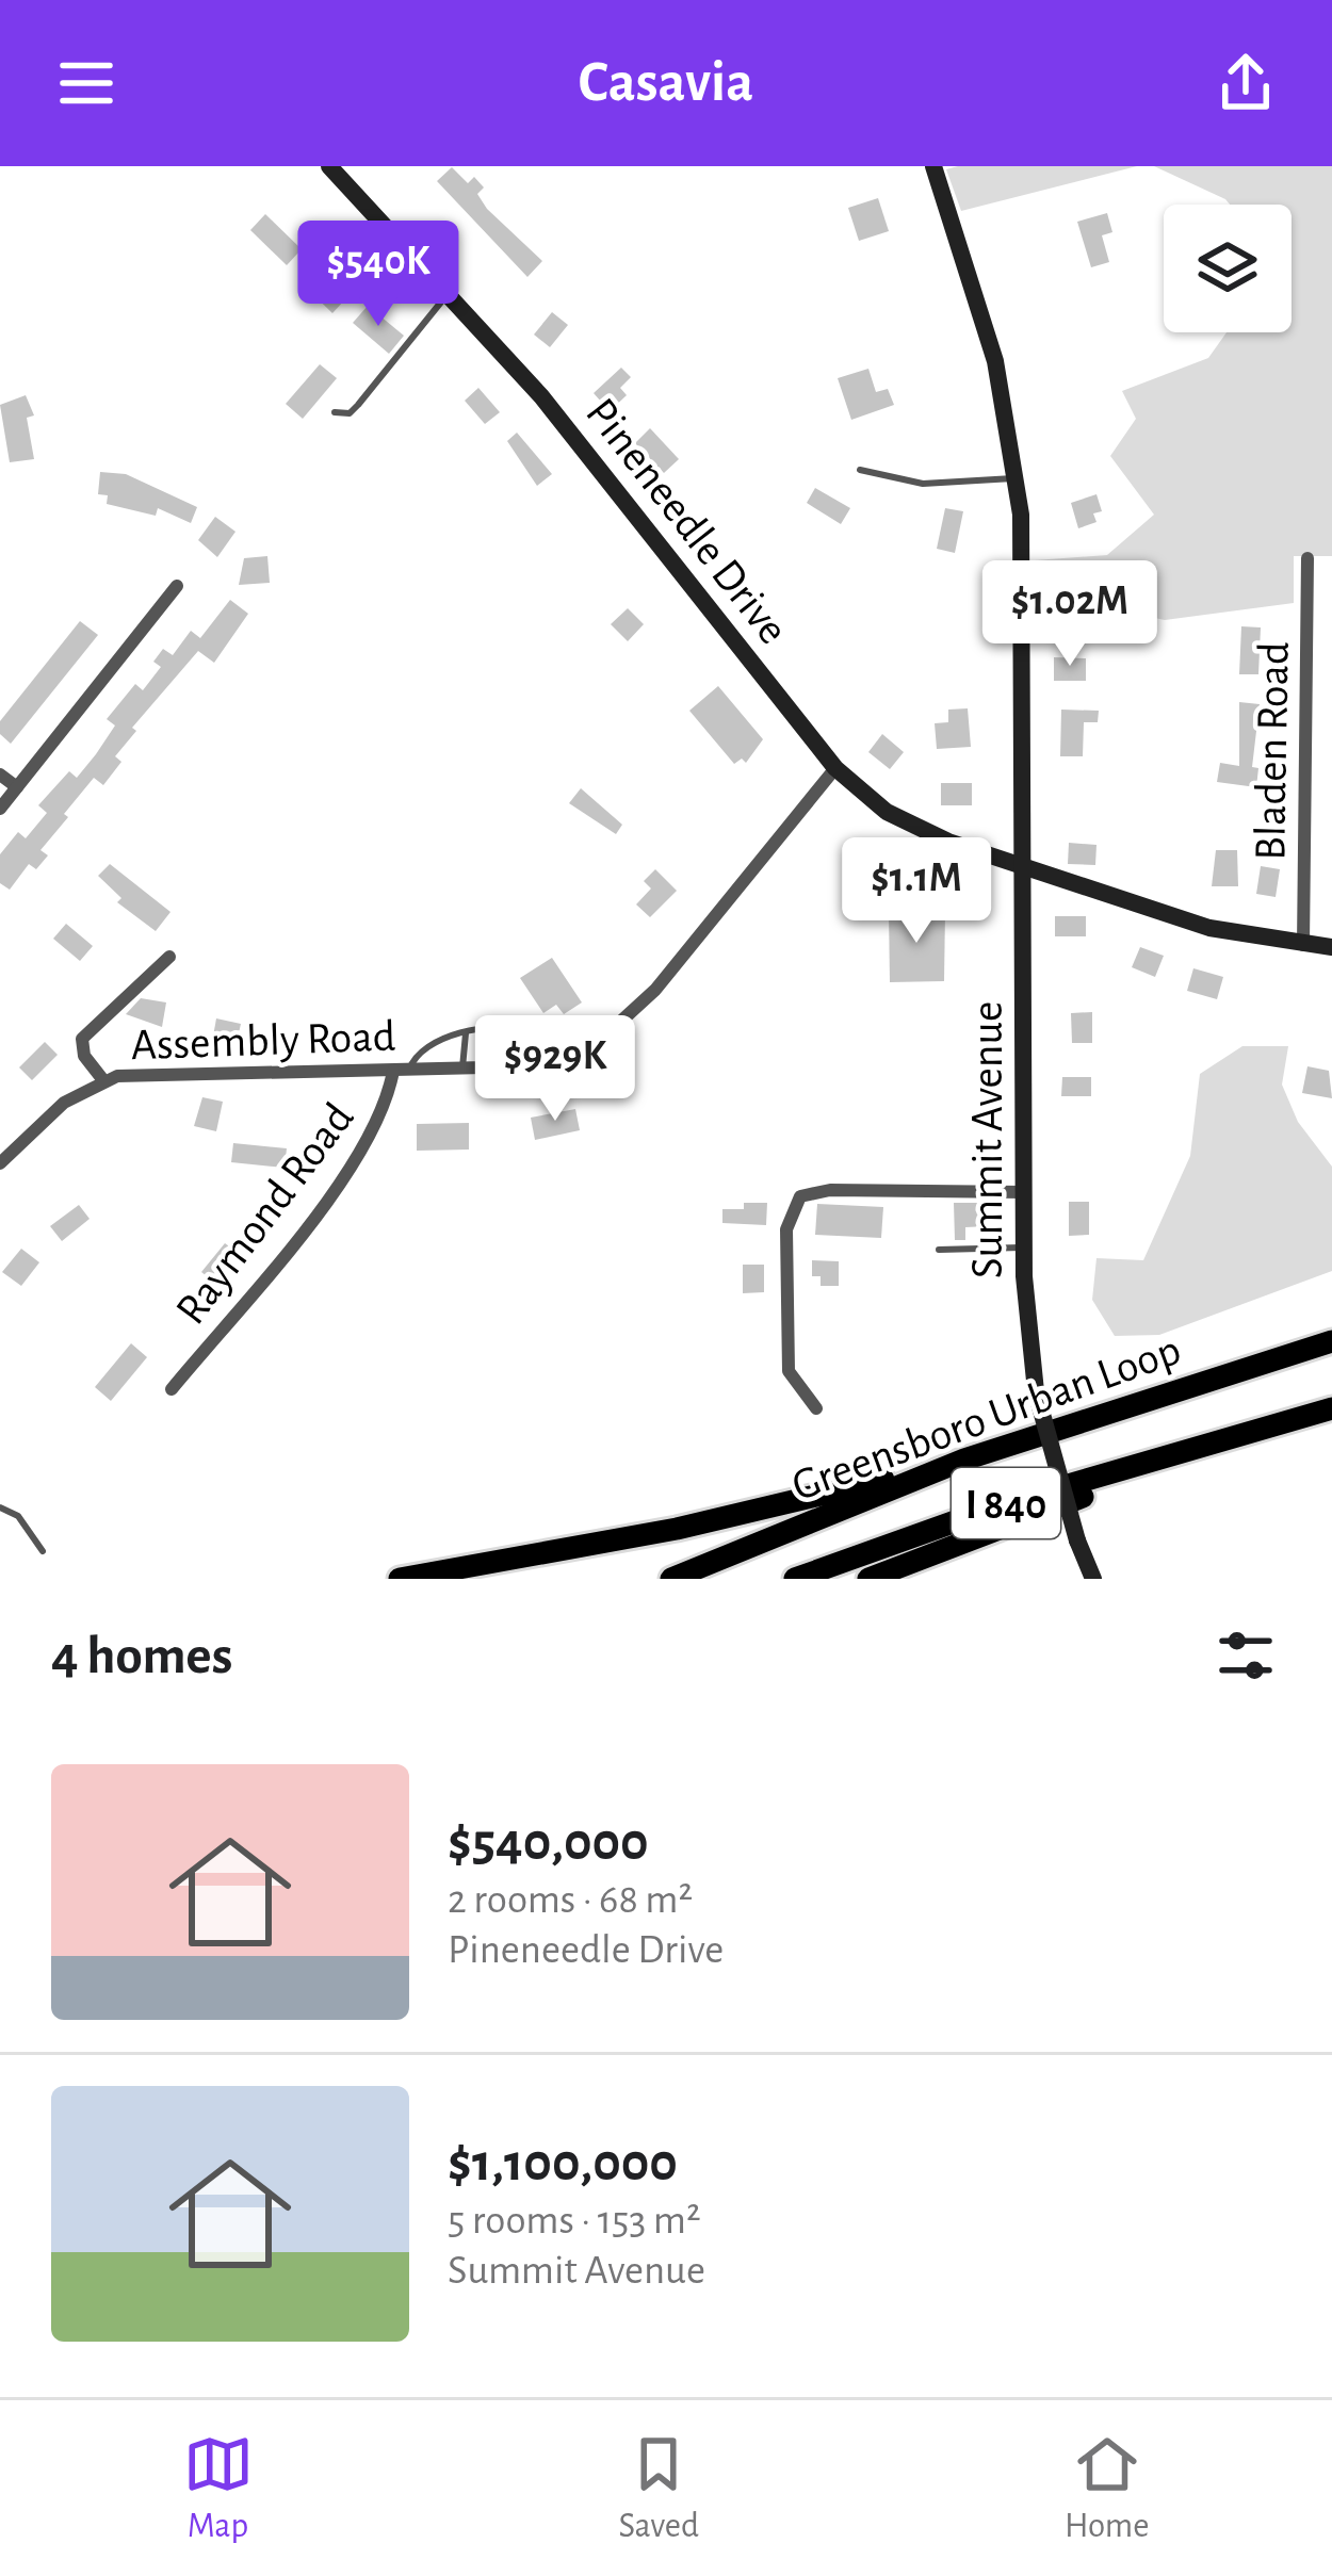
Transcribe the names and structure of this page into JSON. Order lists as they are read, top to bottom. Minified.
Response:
{"streets":{"highway":["Greensboro Urban Loop","I 840"],"main road":["Pineneedle Drive","Summit Avenue"],"street":["Bladen Road","Assembly Road","Raymond Road"]},"crossings":[["Pineneedle Drive","Bladen Road"],["Pineneedle Drive","Assembly Road"],["Pineneedle Drive","Summit Avenue"],["Assembly Road","Raymond Road"]],"page":{"header":"Casavia","price":["$540K","$1.02M","$1.1M","$929K"],"heading":"4 homes","list":[{"name":"$540,000","note":"2 rooms · 68 m² · Pineneedle Drive"},{"name":"$1,100,000","note":"5 rooms · 153 m² · Summit Avenue"}],"tabs":["Map","Saved","Home"]}}
